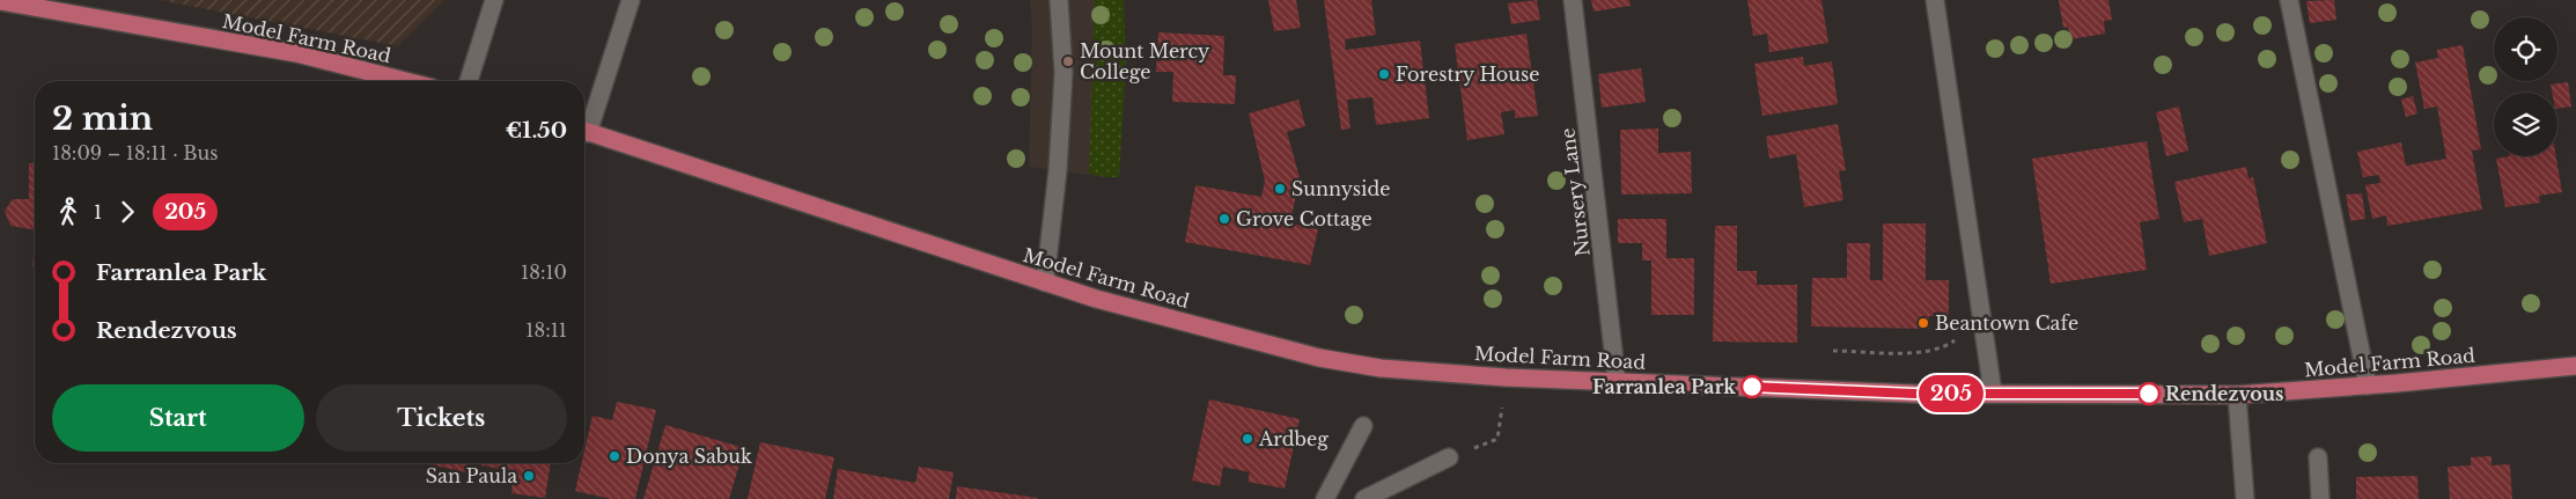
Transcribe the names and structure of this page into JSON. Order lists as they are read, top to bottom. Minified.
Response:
{"streets":{"main road":["Model Farm Road"],"street":["Nursery Lane"]},"crossings":[["Model Farm Road","Nursery Lane"]],"places":["Mount Mercy College","Forestry House","Sunnyside","Grove Cottage","Beantown Cafe","Farranlea Park","Rendezvous","Ardbeg","Donya Sabuk","San Paula"],"lines":["bus line 205"],"page":{"on_map":"205","heading":["2 min","18:09 – 18:11 · Bus","€1.50"],"legs":["1","205"],"list":[{"name":"Farranlea Park","value":"18:10"},{"name":"Rendezvous","value":"18:11"}],"buttons":["Start","Tickets"]}}
